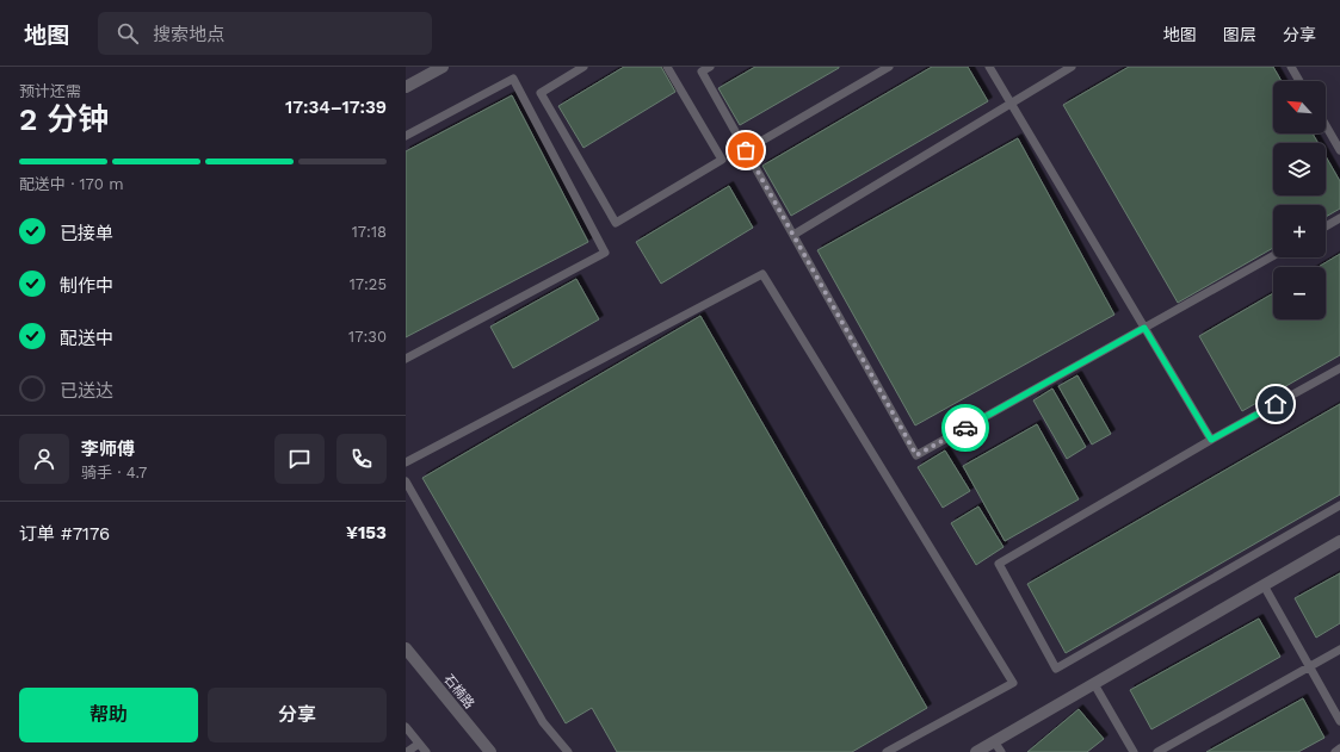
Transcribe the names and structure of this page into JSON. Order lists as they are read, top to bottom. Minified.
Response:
{"streets":{"street":["石楠路"]},"north":"top left","page":{"header":"地图","search":"搜索地点","nav":["地图","图层","分享"],"heading":["2 分钟","预计还需","17:34–17:39"],"panel":["李师傅","骑手 · 4.7","订单 #7176","¥153"],"map_buttons":["+","−"],"bar":"配送中 · 170 m","list":[["已接单","17:18"],["制作中","17:25"],["配送中","17:30"],"已送达"],"buttons":["帮助","分享"]}}
